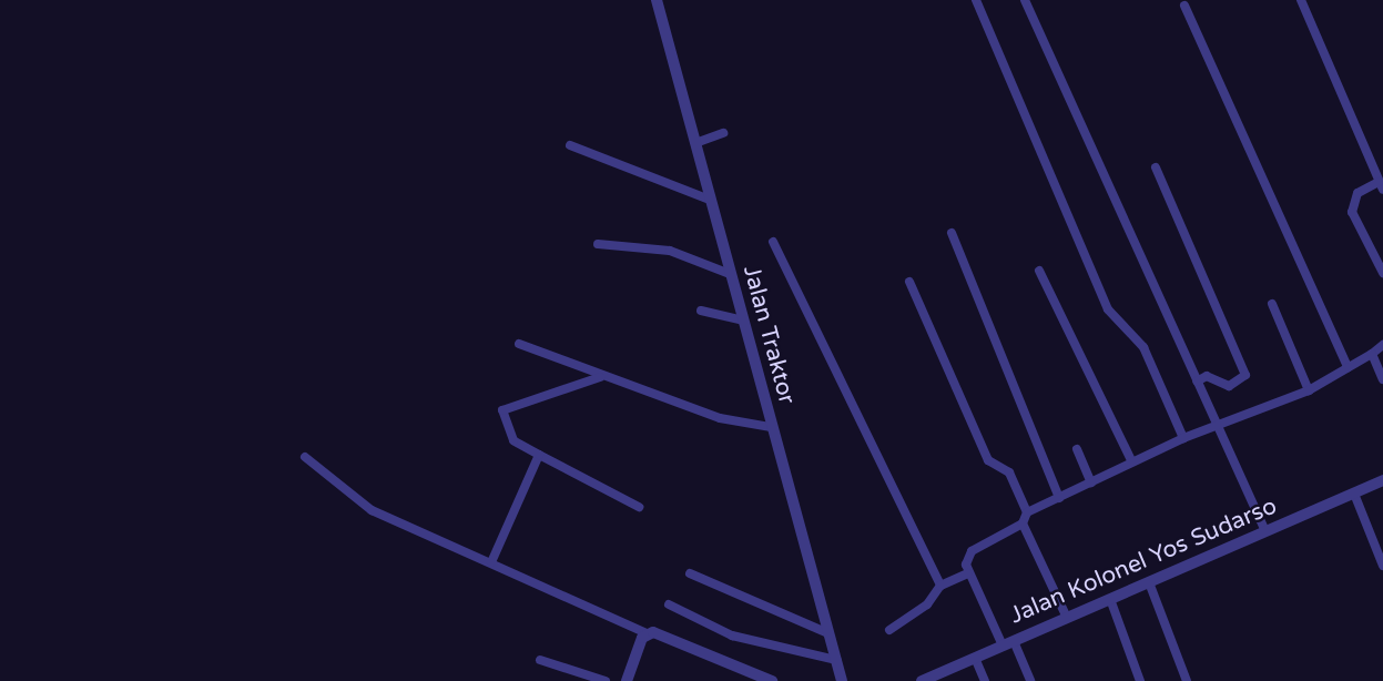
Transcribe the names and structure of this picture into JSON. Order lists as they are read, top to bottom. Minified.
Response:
{"streets":{"street":["Jalan Traktor","Jalan Kolonel Yos Sudarso"]}}
